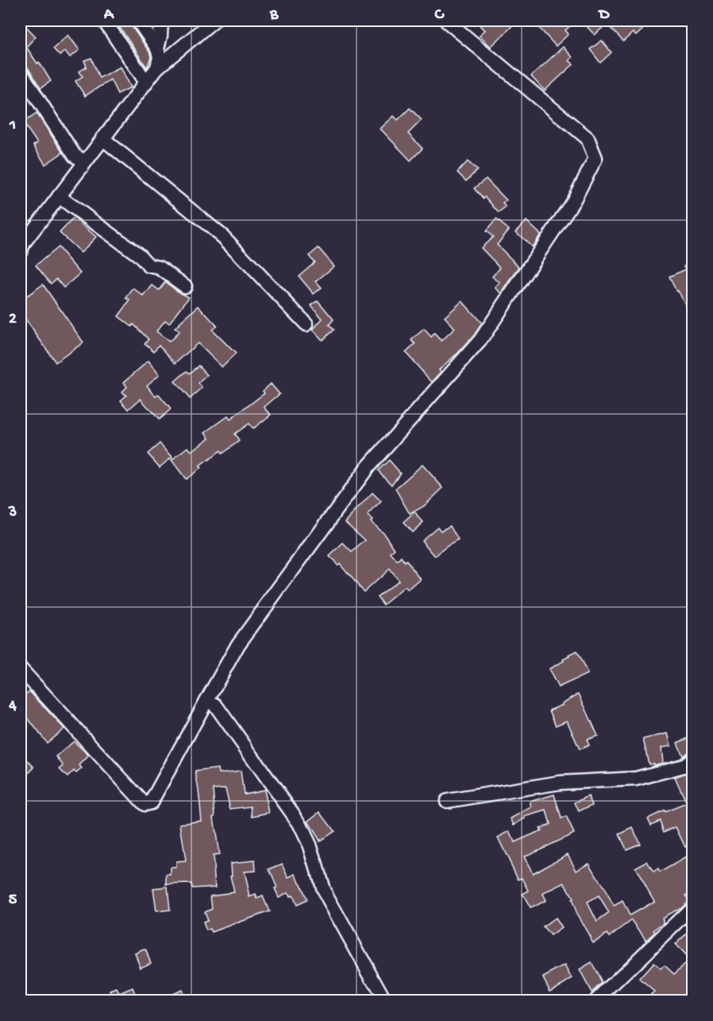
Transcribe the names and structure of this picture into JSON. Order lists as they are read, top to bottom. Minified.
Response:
{"grid":{"columns":["A","B","C","D"],"rows":["1","2","3","4","5"]}}
